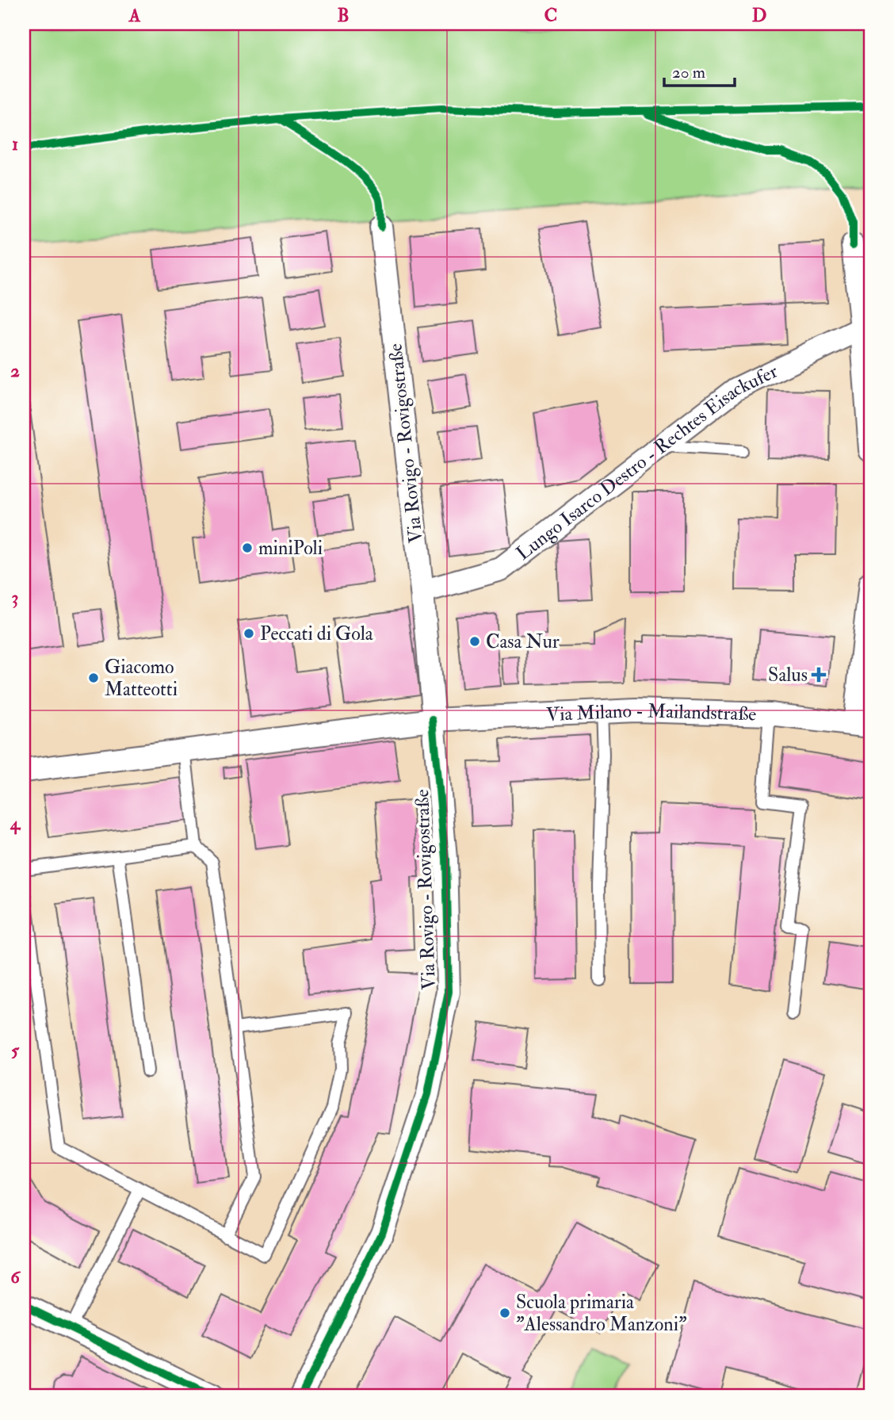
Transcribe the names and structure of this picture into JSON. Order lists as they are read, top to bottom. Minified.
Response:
{"streets":{"street":["Via Rovigo - Rovigostraße","Lungo Isarco Destro - Rechtes Eisackufer","Via Milano - Mailandstraße"]},"crossings":[["Via Rovigo - Rovigostraße","Lungo Isarco Destro - Rechtes Eisackufer"],["Via Rovigo - Rovigostraße","Via Milano - Mailandstraße"]],"places":{"other":["miniPoli","Peccati di Gola","Casa Nur","Giacomo Matteotti","Scuola primaria \"Alessandro Manzoni\""],"health":["Salus"]},"scale_bar":"20 m","grid":{"columns":["A","B","C","D"],"rows":["1","2","3","4","5","6"]}}
